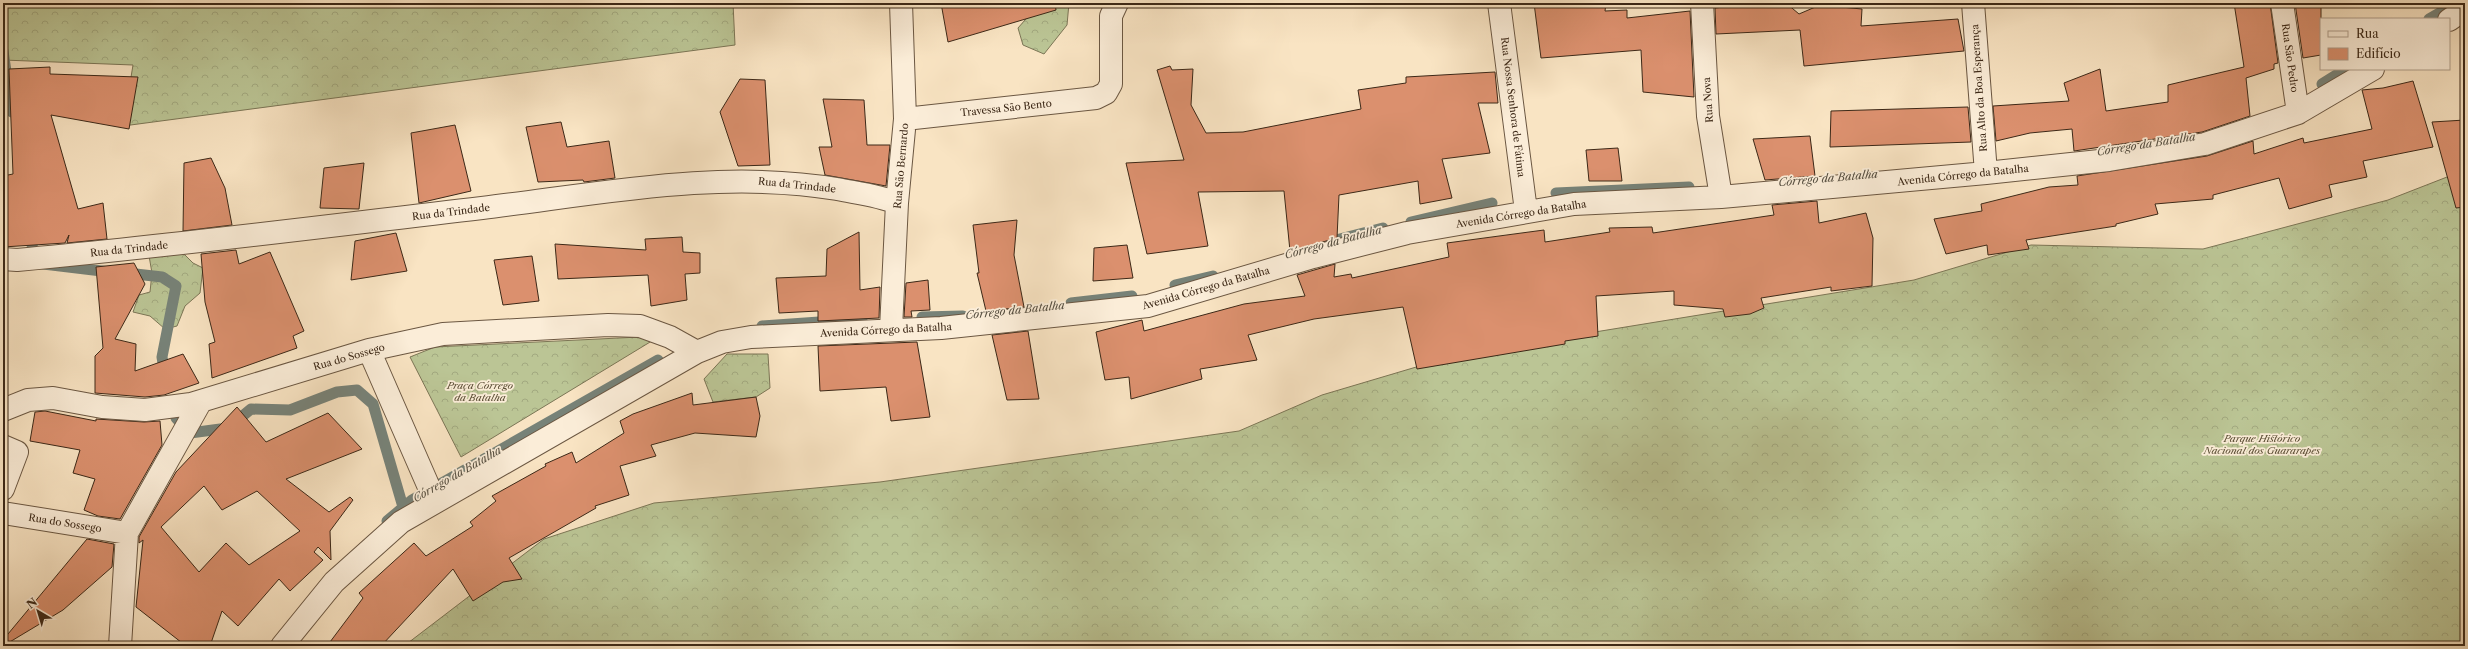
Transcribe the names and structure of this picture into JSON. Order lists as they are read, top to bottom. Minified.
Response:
{"streets":{"street":["Rua São Pedro","Rua Alto da Boa Esperança","Rua Nova","Rua Nossa Senhora de Fátima","Travessa São Bento","Rua São Bernardo","Avenida Córrego da Batalha","Rua da Trindade","Rua do Sossego"]},"crossings":[["Rua São Pedro","Avenida Córrego da Batalha"],["Rua Alto da Boa Esperança","Avenida Córrego da Batalha"],["Rua Nova","Avenida Córrego da Batalha"],["Rua Nossa Senhora de Fátima","Avenida Córrego da Batalha"],["Travessa São Bento","Rua São Bernardo"],["Rua São Bernardo","Avenida Córrego da Batalha"],["Rua São Bernardo","Rua da Trindade"],["Avenida Córrego da Batalha","Rua do Sossego"]],"water":["Córrego da Batalha"],"parks":["Praça Córrego da Batalha","Parque Histórico Nacional dos Guararapes"],"legend":["Rua","Edifício"],"north":"top left"}
